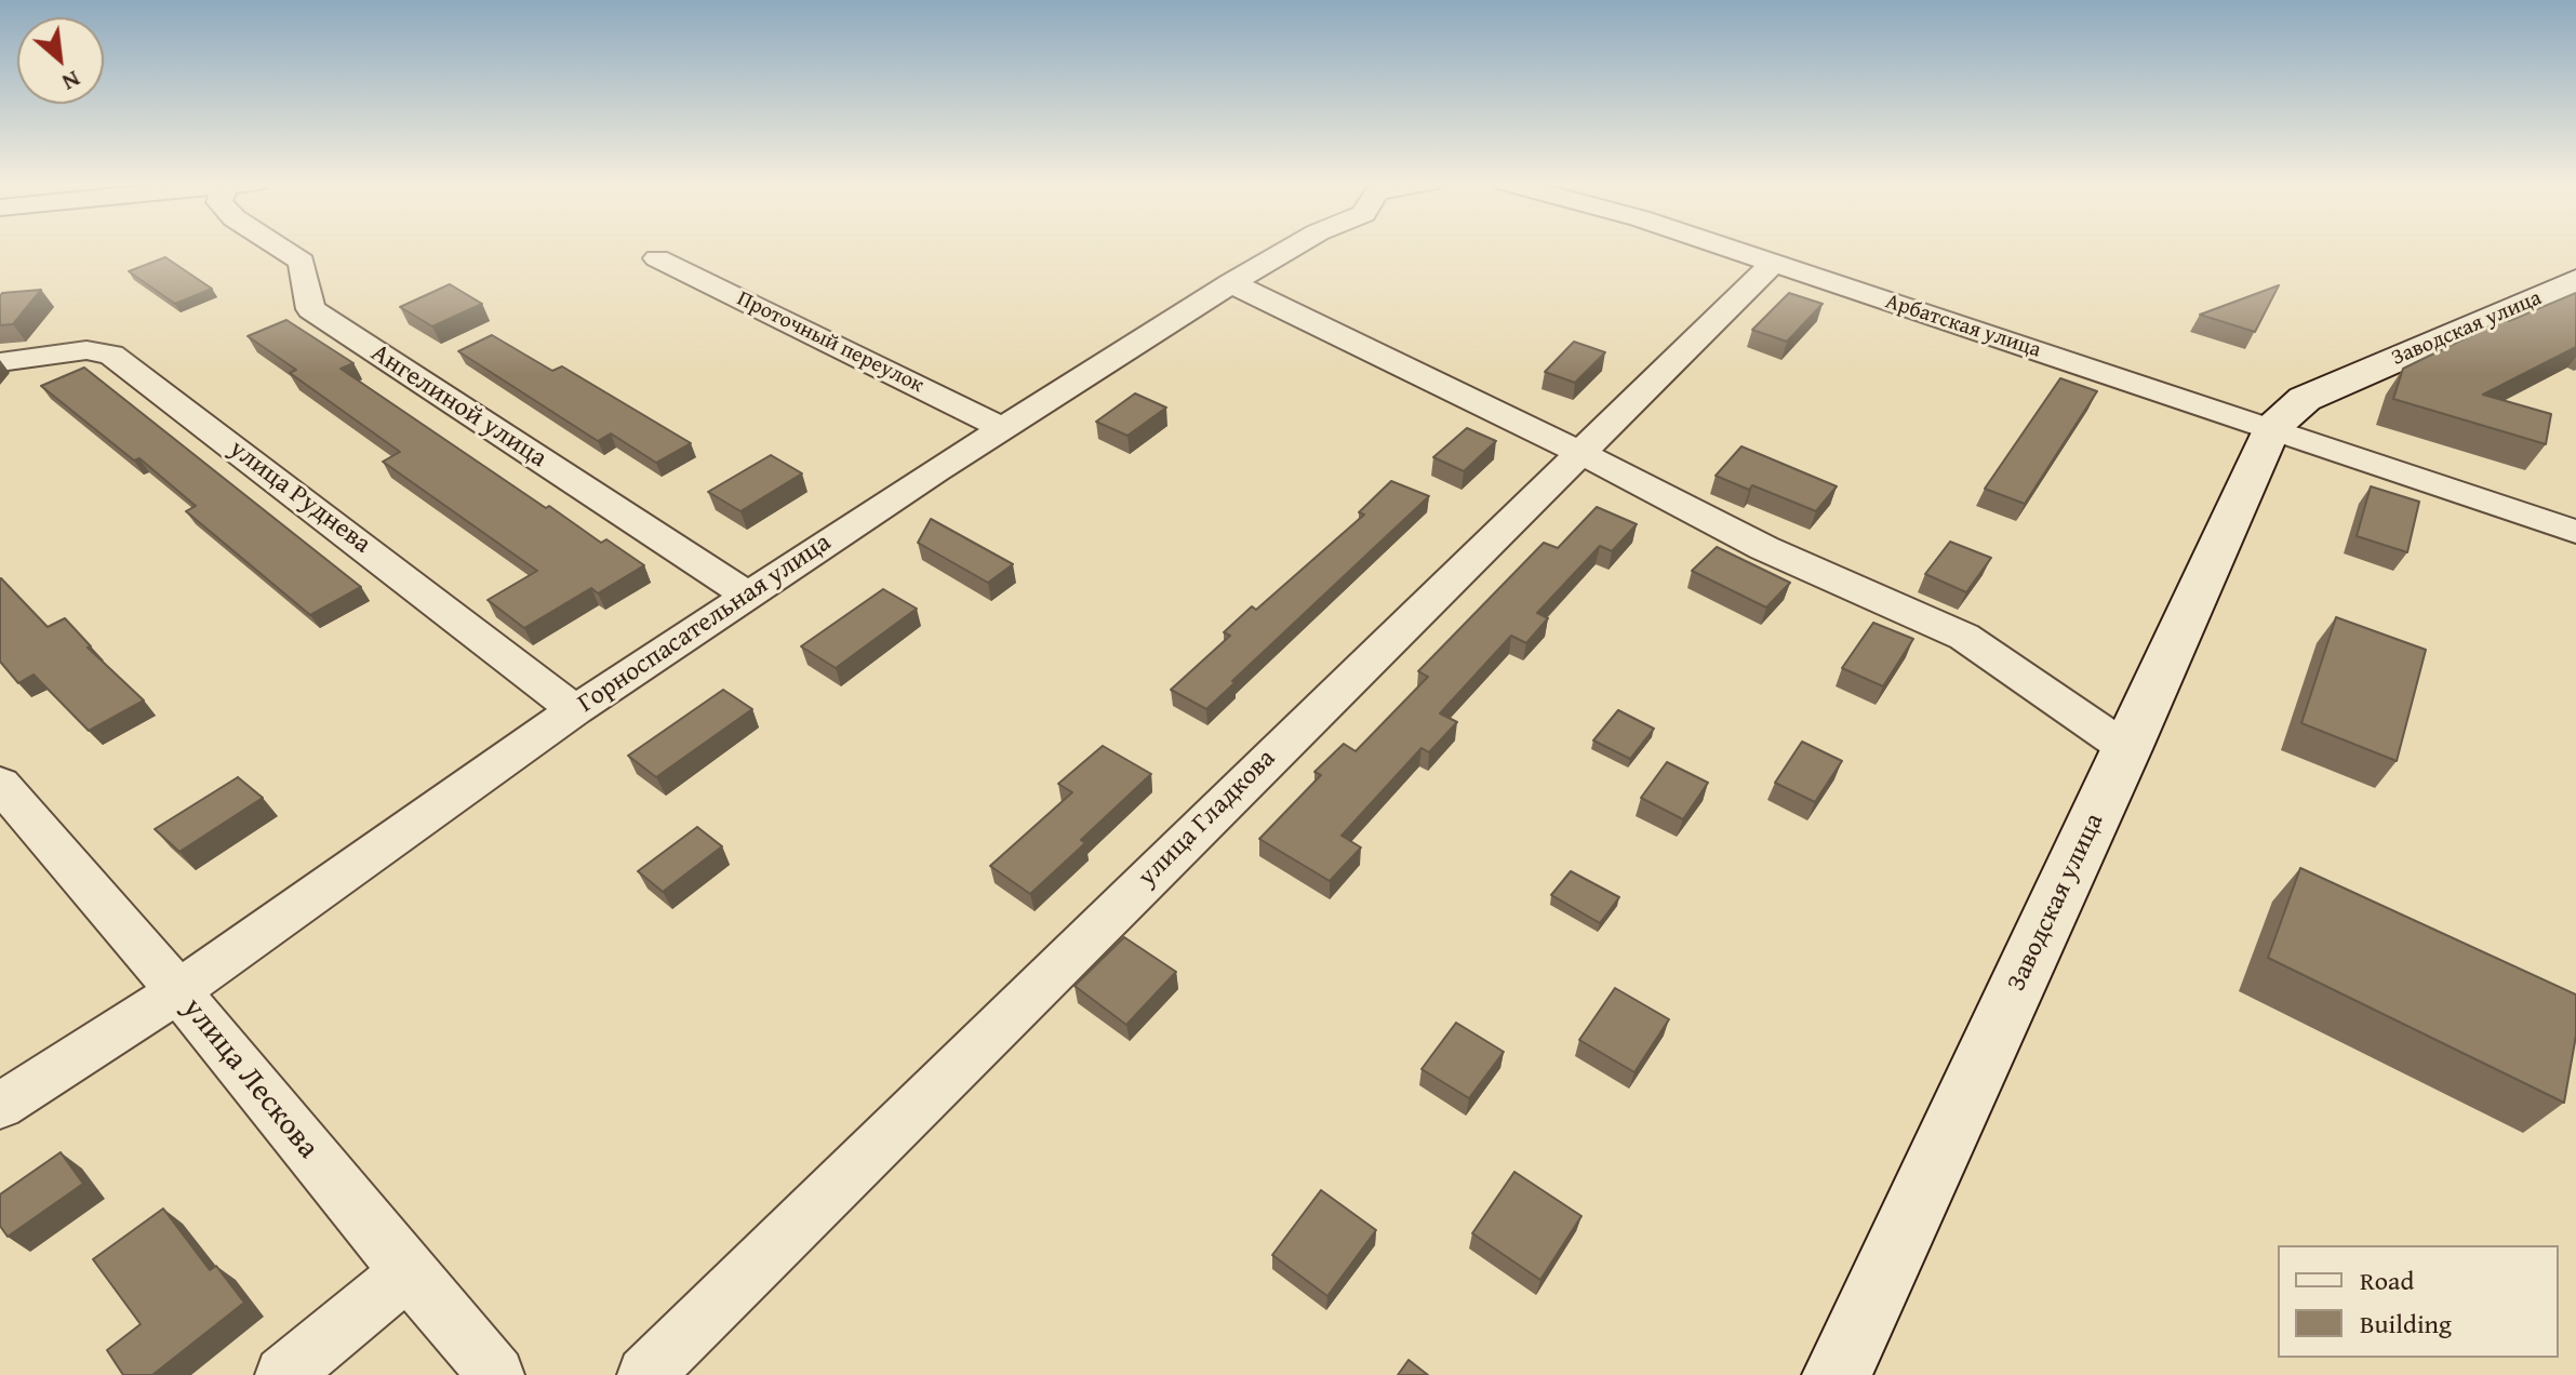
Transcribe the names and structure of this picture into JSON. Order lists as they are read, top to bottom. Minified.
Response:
{"streets":{"street":["Арбатская улица","Заводская улица","Проточный переулок","Ангелиной улица","улица Руднева","Горноспасательная улица","улица Гладкова","улица Лескова"]},"crossings":[["Арбатская улица","Заводская улица"],["Арбатская улица","улица Гладкова"],["Проточный переулок","Горноспасательная улица"],["Ангелиной улица","Горноспасательная улица"],["улица Руднева","Горноспасательная улица"],["Горноспасательная улица","улица Лескова"]],"legend":["Road","Building"],"north":"bottom right"}
